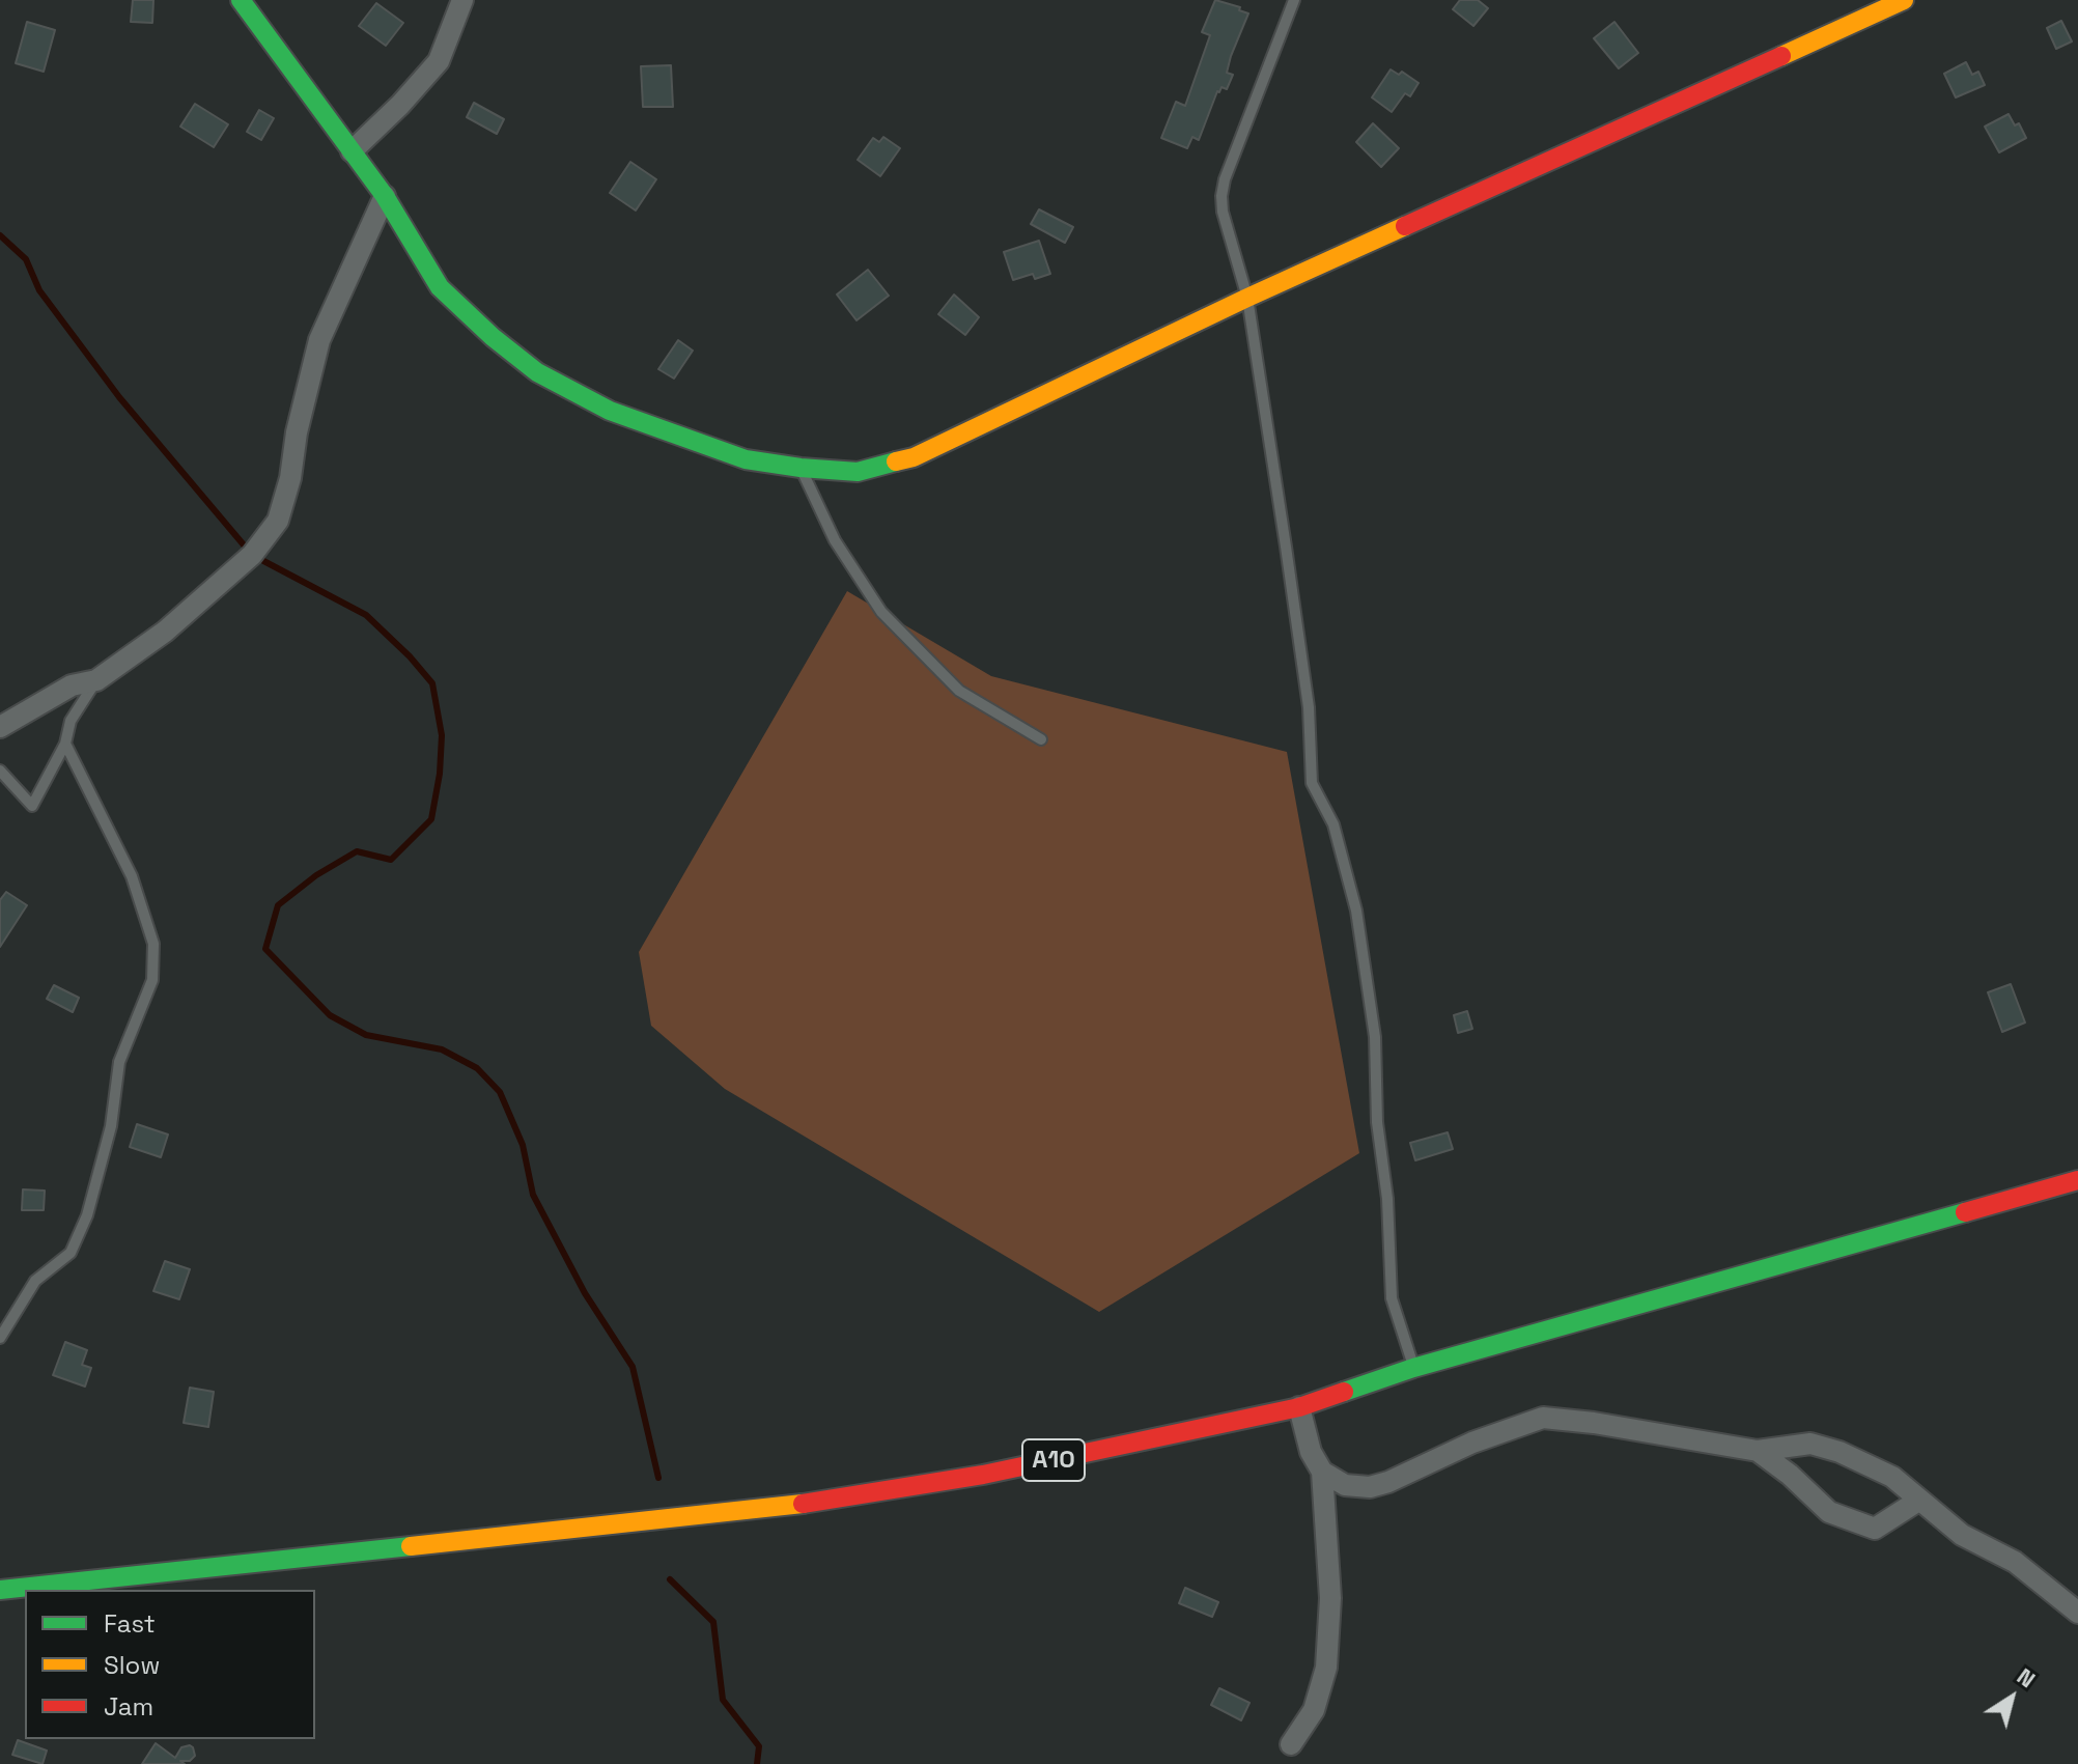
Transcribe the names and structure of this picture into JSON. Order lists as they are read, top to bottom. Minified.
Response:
{"streets":{"main road":["A10"]},"legend":["Fast","Slow","Jam"],"north":"top right"}
